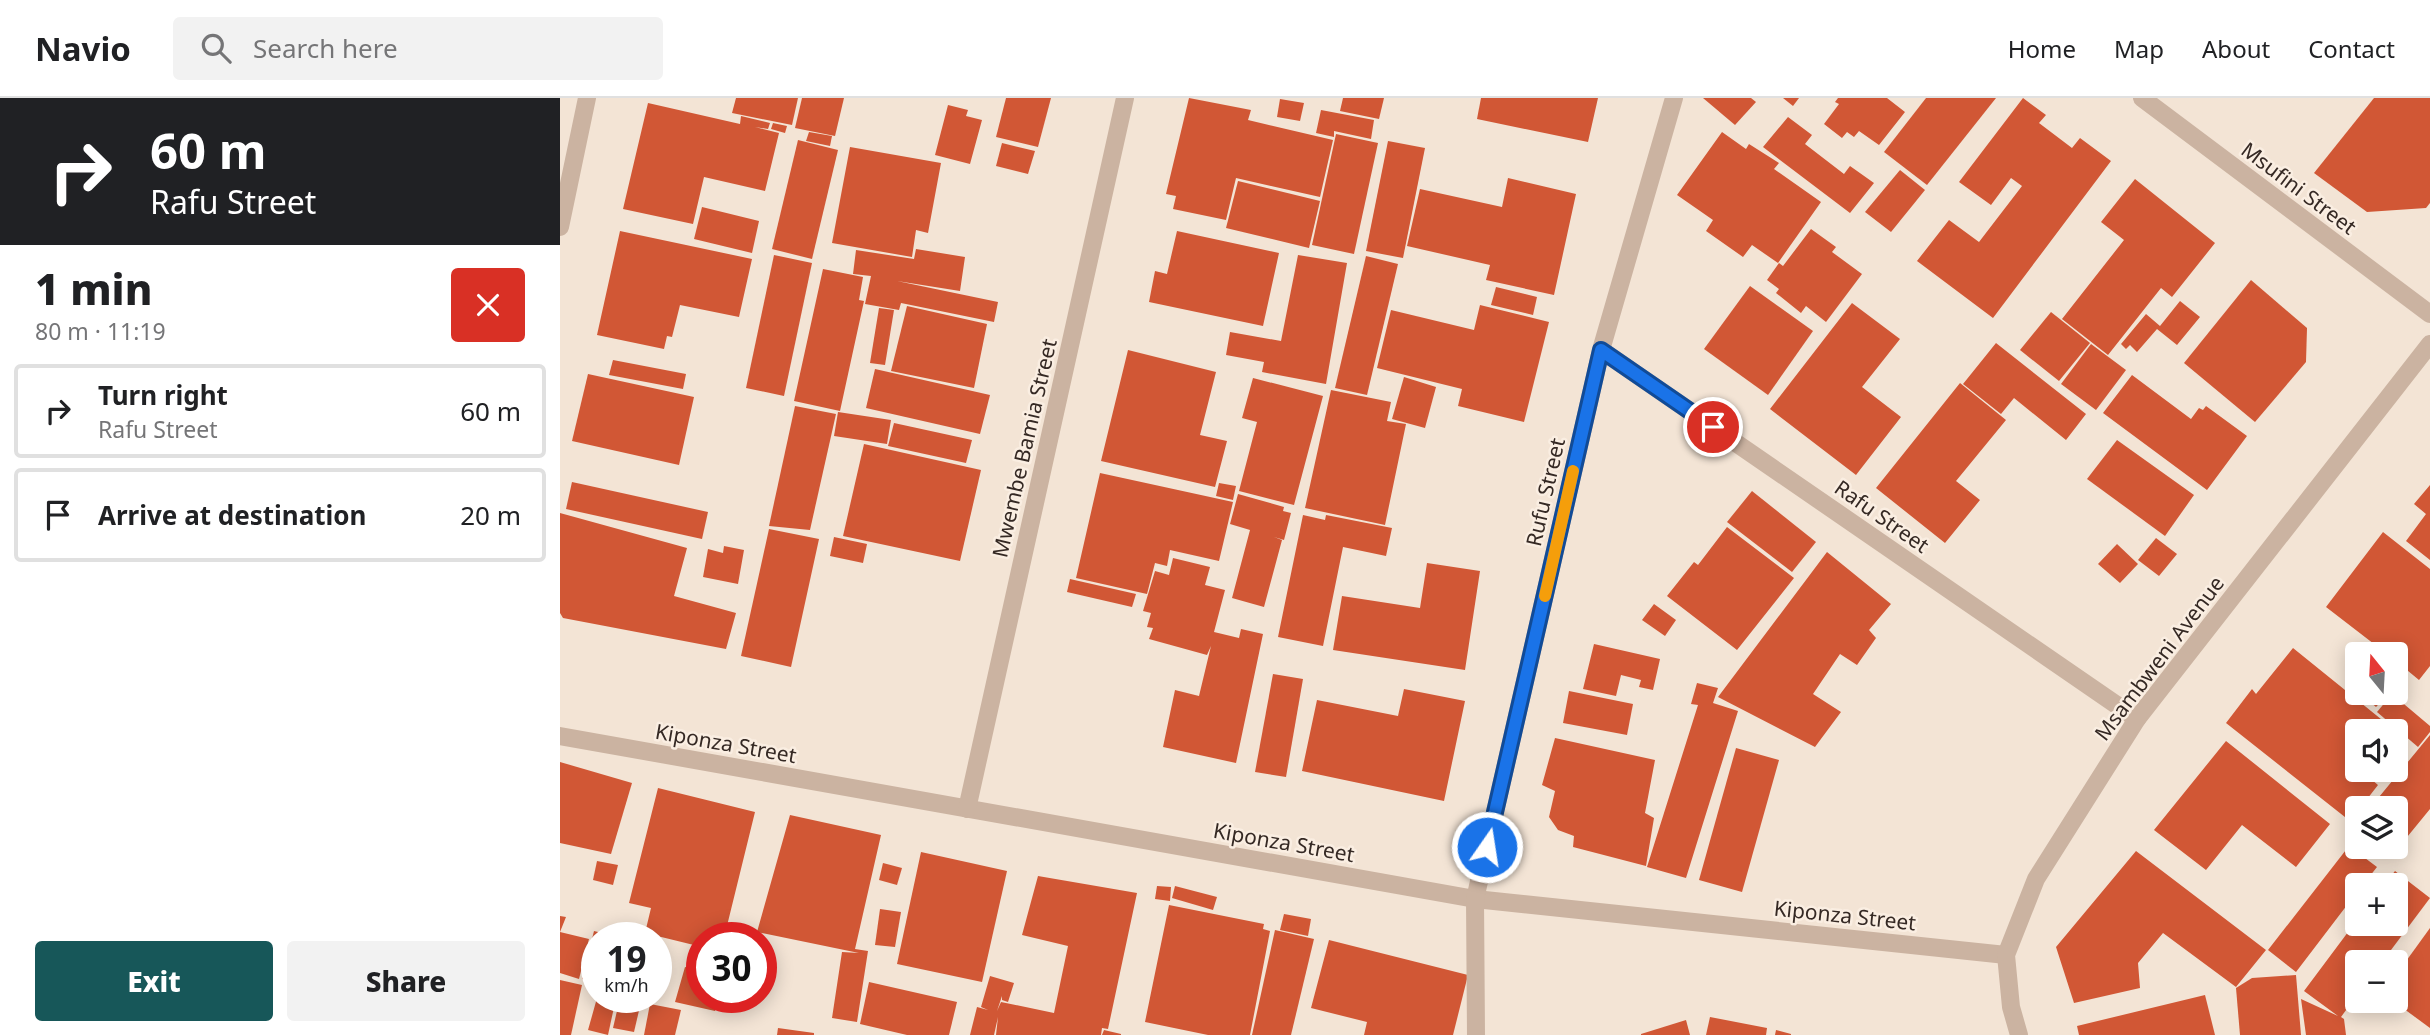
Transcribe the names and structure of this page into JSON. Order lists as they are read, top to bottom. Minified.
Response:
{"streets":{"street":["Msufini Street","Mwembe Bamia Street","Rufu Street","Rafu Street","Msambweni Avenue","Kiponza Street"]},"crossings":[["Mwembe Bamia Street","Kiponza Street"],["Rufu Street","Rafu Street"],["Rufu Street","Kiponza Street"],["Rafu Street","Msambweni Avenue"],["Msambweni Avenue","Kiponza Street"]],"north":"top","page":{"header":"Navio","search":"Search here","nav":["Home","Map","About","Contact"],"turn":["60 m","Rafu Street"],"heading":["1 min","80 m · 11:19"],"list":[{"name":"Turn right","note":"Rafu Street","value":"60 m"},{"name":"Arrive at destination","value":"20 m"}],"map_buttons":["+","−"],"speed":"19 km/h","limit":"30","buttons":["Exit","Share"]}}
